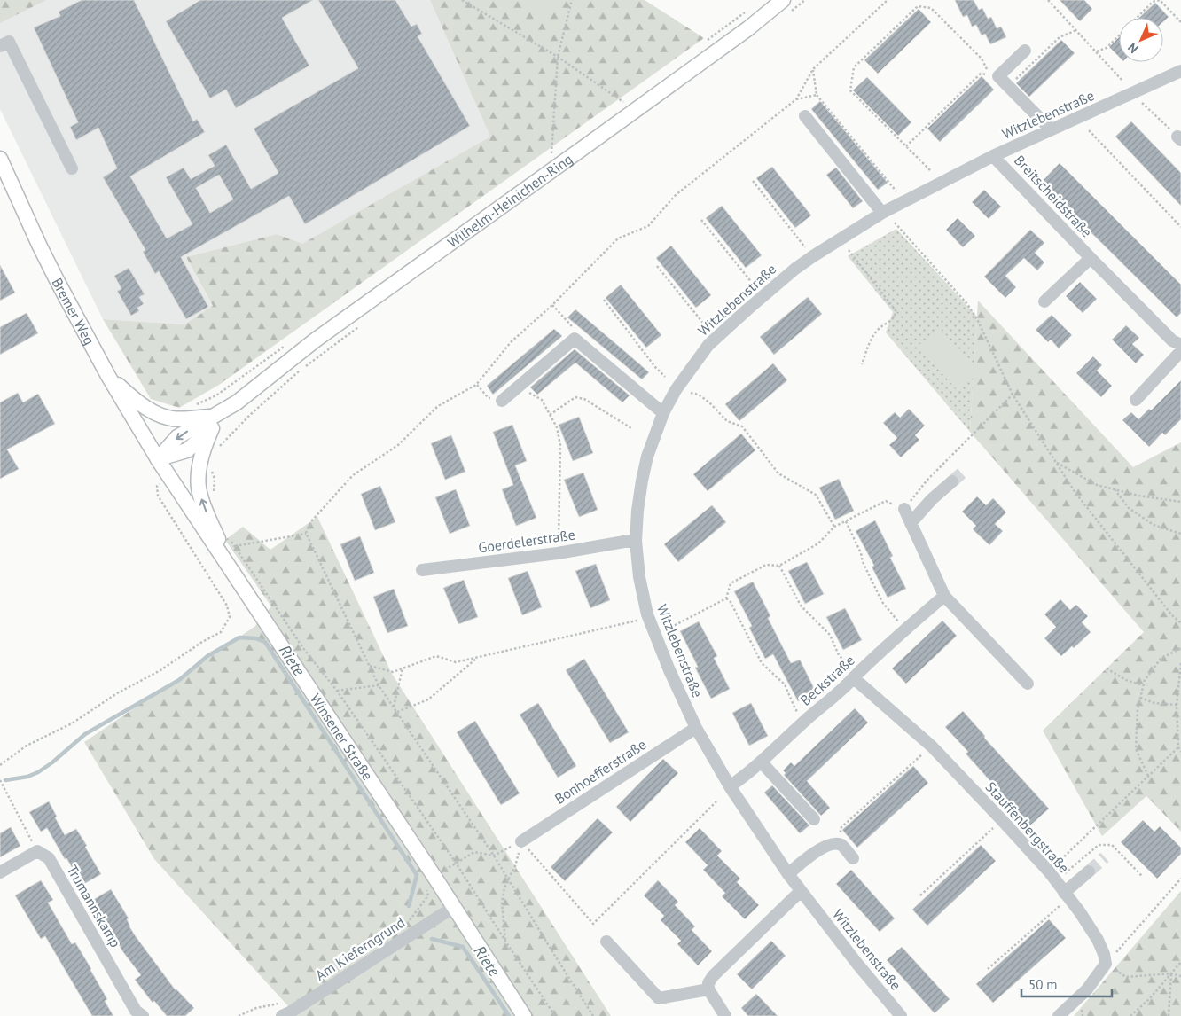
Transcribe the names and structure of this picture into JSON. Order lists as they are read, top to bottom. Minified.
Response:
{"streets":{"main road":["Wilhelm-Heinichen-Ring","Bremer Weg","Winsener Straße"],"street":["Witzlebenstraße","Breitscheidstraße","Goerdelerstraße","Beckstraße","Bonhoefferstraße","Stauffenbergstraße","Trumannskamp","Am Kieferngrund"]},"crossings":[["Witzlebenstraße","Breitscheidstraße"],["Witzlebenstraße","Goerdelerstraße"],["Witzlebenstraße","Beckstraße"],["Witzlebenstraße","Bonhoefferstraße"],["Wilhelm-Heinichen-Ring","Bremer Weg"],["Wilhelm-Heinichen-Ring","Winsener Straße"],["Bremer Weg","Winsener Straße"],["Beckstraße","Stauffenbergstraße"],["Winsener Straße","Am Kieferngrund"]],"water":["Riete"],"scale_bar":"50 m","north":"bottom left"}
